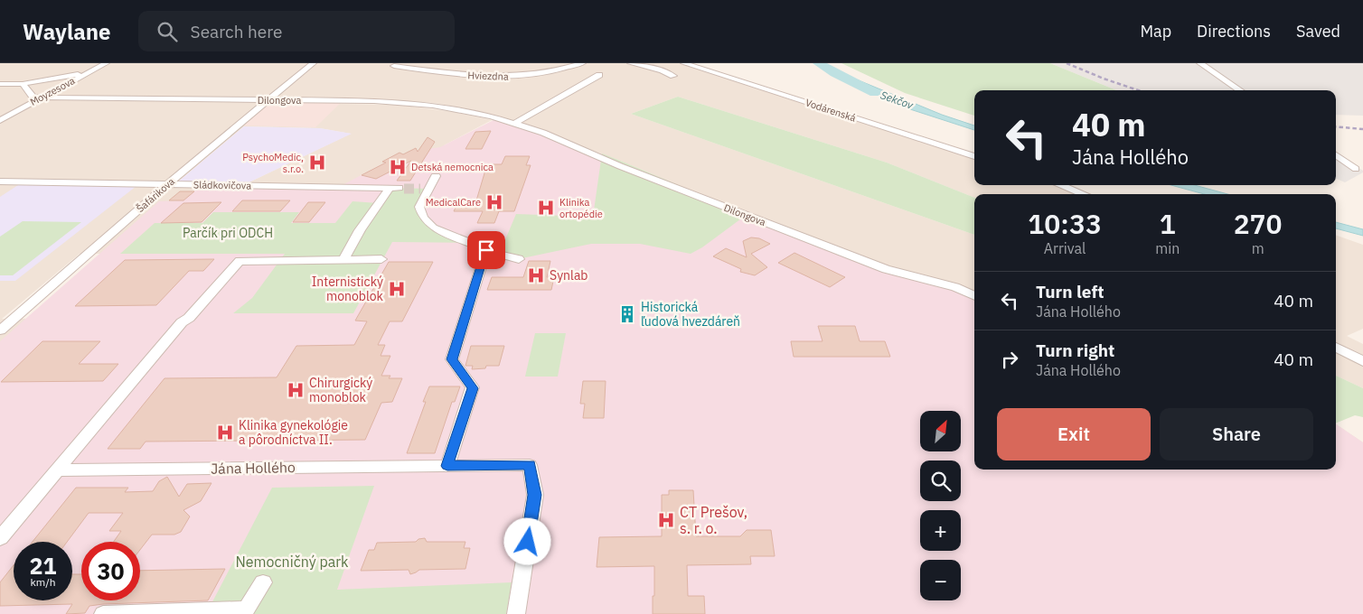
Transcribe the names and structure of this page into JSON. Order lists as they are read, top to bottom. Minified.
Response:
{"streets":{"street":["Hviezdna","Moyzesova","Dilongova","Vodárenská","Sládkovičova","Šafárikova","Jána Hollého"]},"crossings":[["Moyzesova","Dilongova"],["Dilongova","Šafárikova"],["Sládkovičova","Šafárikova"]],"water":["Sekčov"],"parks":["Parčík pri ODCH","Nemocničný park"],"places":{"hospital":["PsychoMedic, s.r.o.","Detská nemocnica","MedicalCare","Klinika ortopédie","Synlab","Internistický monoblok","Chirurgický monoblok","Klinika gynekológie a pôrodníctva II.","CT Prešov, s. r. o."],"building":["Historická ľudová hvezdáreň"]},"north":"top right","page":{"header":"Waylane","search":"Search here","nav":["Map","Directions","Saved"],"turn":["40 m","Jána Hollého"],"eta":["10:33","Arrival","1","min","270","m"],"list":[{"name":"Turn left","note":"Jána Hollého","value":"40 m"},{"name":"Turn right","note":"Jána Hollého","value":"40 m"}],"buttons":["Exit","Share"],"map_buttons":["+","−"],"speed":"21 km/h","limit":"30"}}
